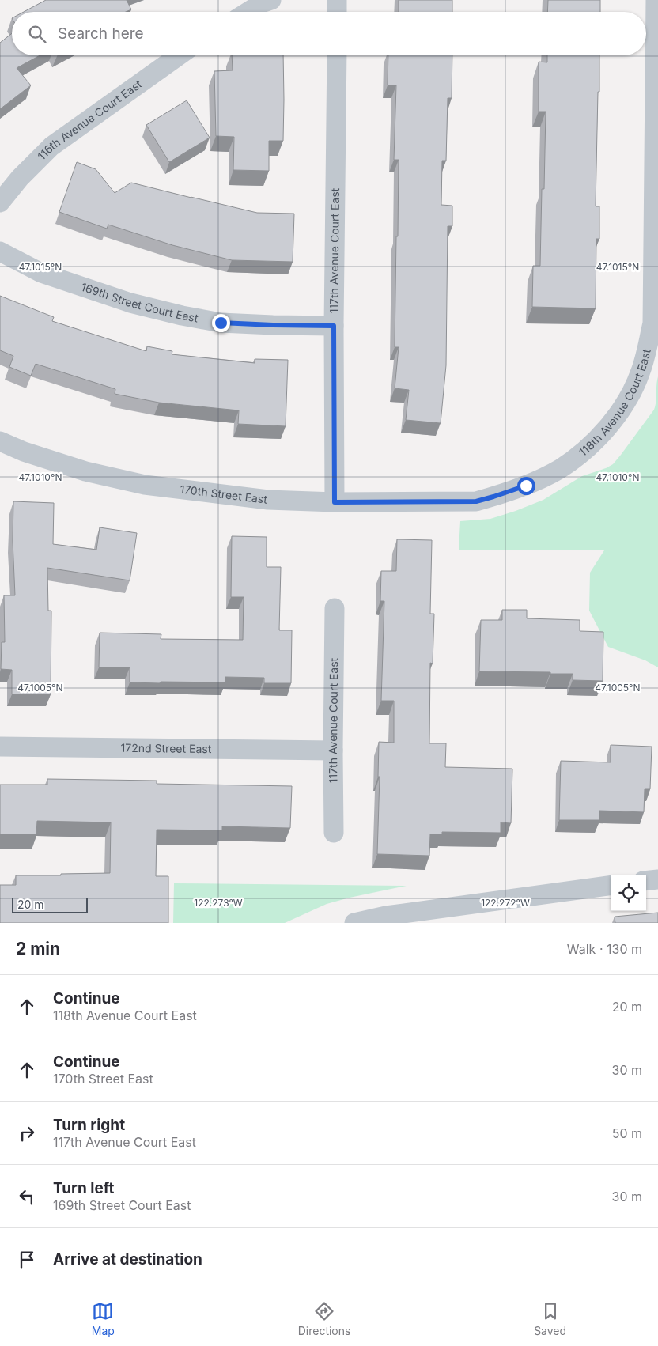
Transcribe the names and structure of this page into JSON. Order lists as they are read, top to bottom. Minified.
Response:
{"streets":{"street":["116th Avenue Court East","117th Avenue Court East","169th Street Court East","118th Avenue Court East","170th Street East","172nd Street East"]},"crossings":[["117th Avenue Court East","169th Street Court East"],["117th Avenue Court East","170th Street East"],["117th Avenue Court East","172nd Street East"],["118th Avenue Court East","170th Street East"]],"scale_bar":"20 m","page":{"search":"Search here","scale":"20 m","heading":["2 min","Walk · 130 m"],"list":[["Continue","118th Avenue Court East","20 m"],["Continue","170th Street East","30 m"],["Turn right","117th Avenue Court East","50 m"],["Turn left","169th Street Court East","30 m"],"Arrive at destination"],"nav":["Map","Directions","Saved"]},"coordinates":["47.1015°N","47.1010°N","47.1005°N","122.273°W","122.272°W"]}
